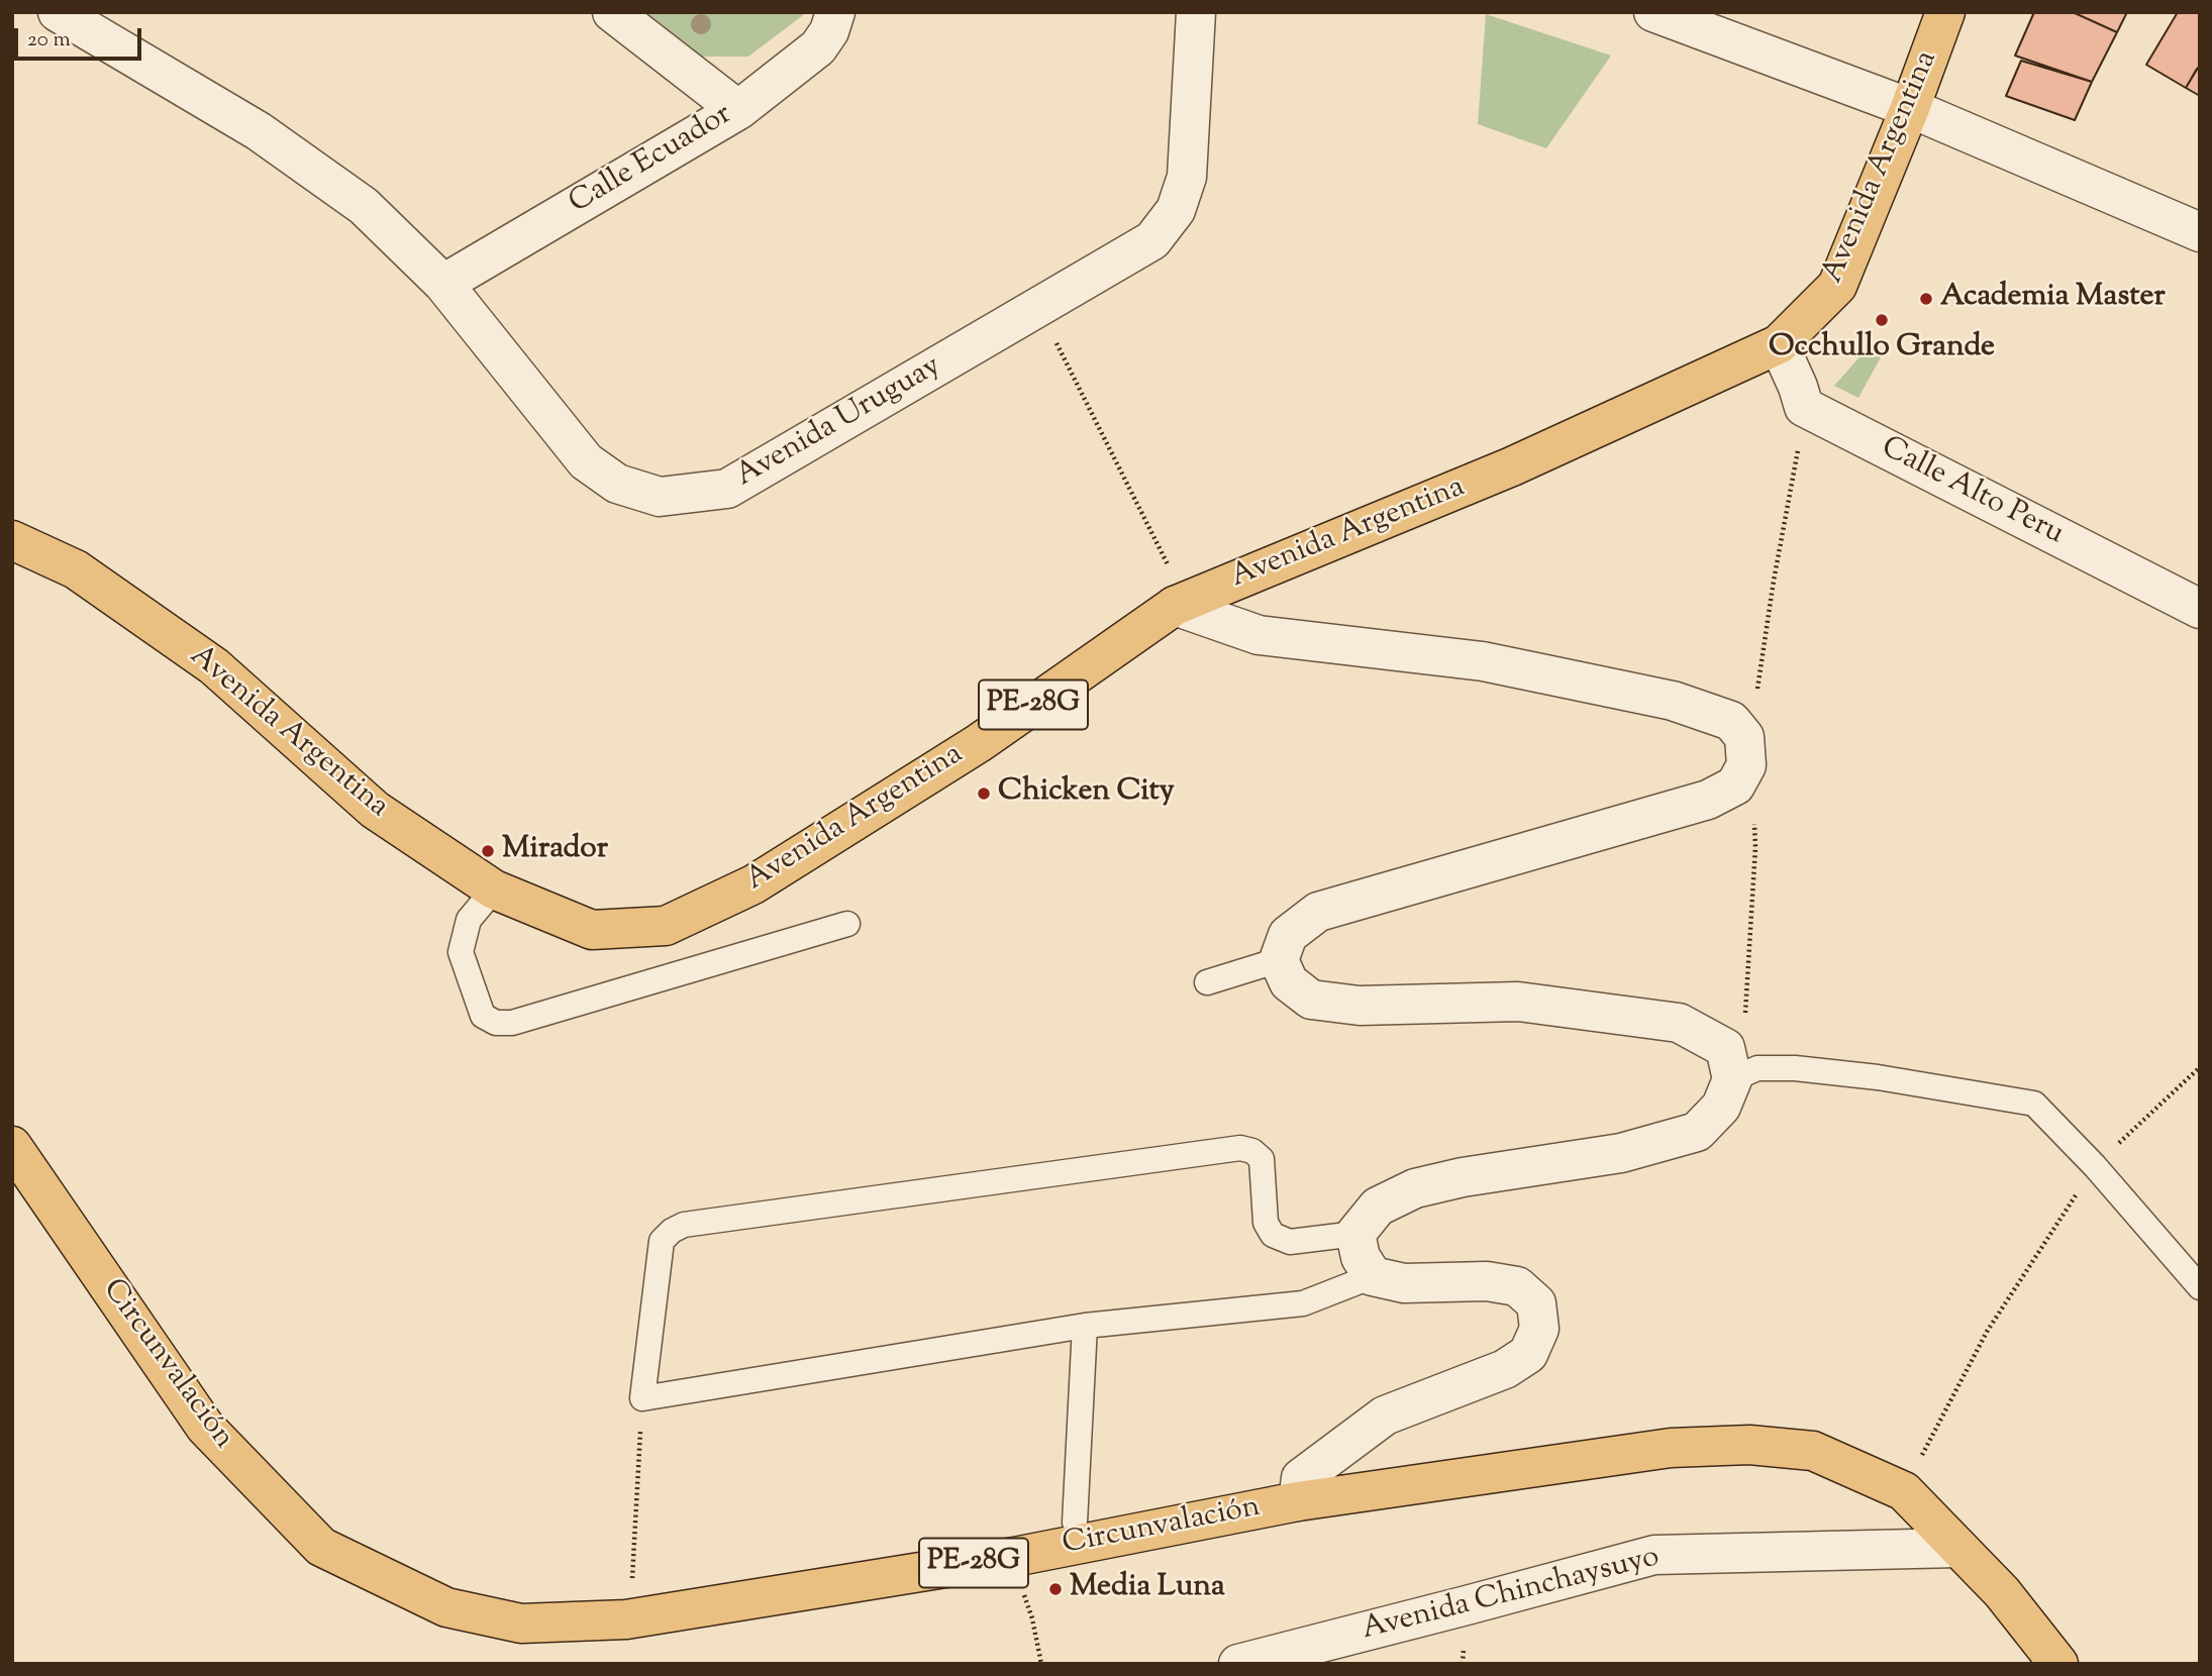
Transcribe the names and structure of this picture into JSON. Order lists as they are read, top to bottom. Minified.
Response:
{"streets":{"highway":["Avenida Argentina","PE-28G","Circunvalación"],"street":["Calle Ecuador","Avenida Uruguay","Calle Alto Peru","Avenida Chinchaysuyo"]},"crossings":[["Calle Ecuador","Avenida Uruguay"],["Avenida Argentina","Calle Alto Peru"],["Circunvalación","Avenida Chinchaysuyo"]],"places":["Academia Master","Occhullo Grande","Chicken City","Mirador","Media Luna"],"scale_bar":"20 m"}
